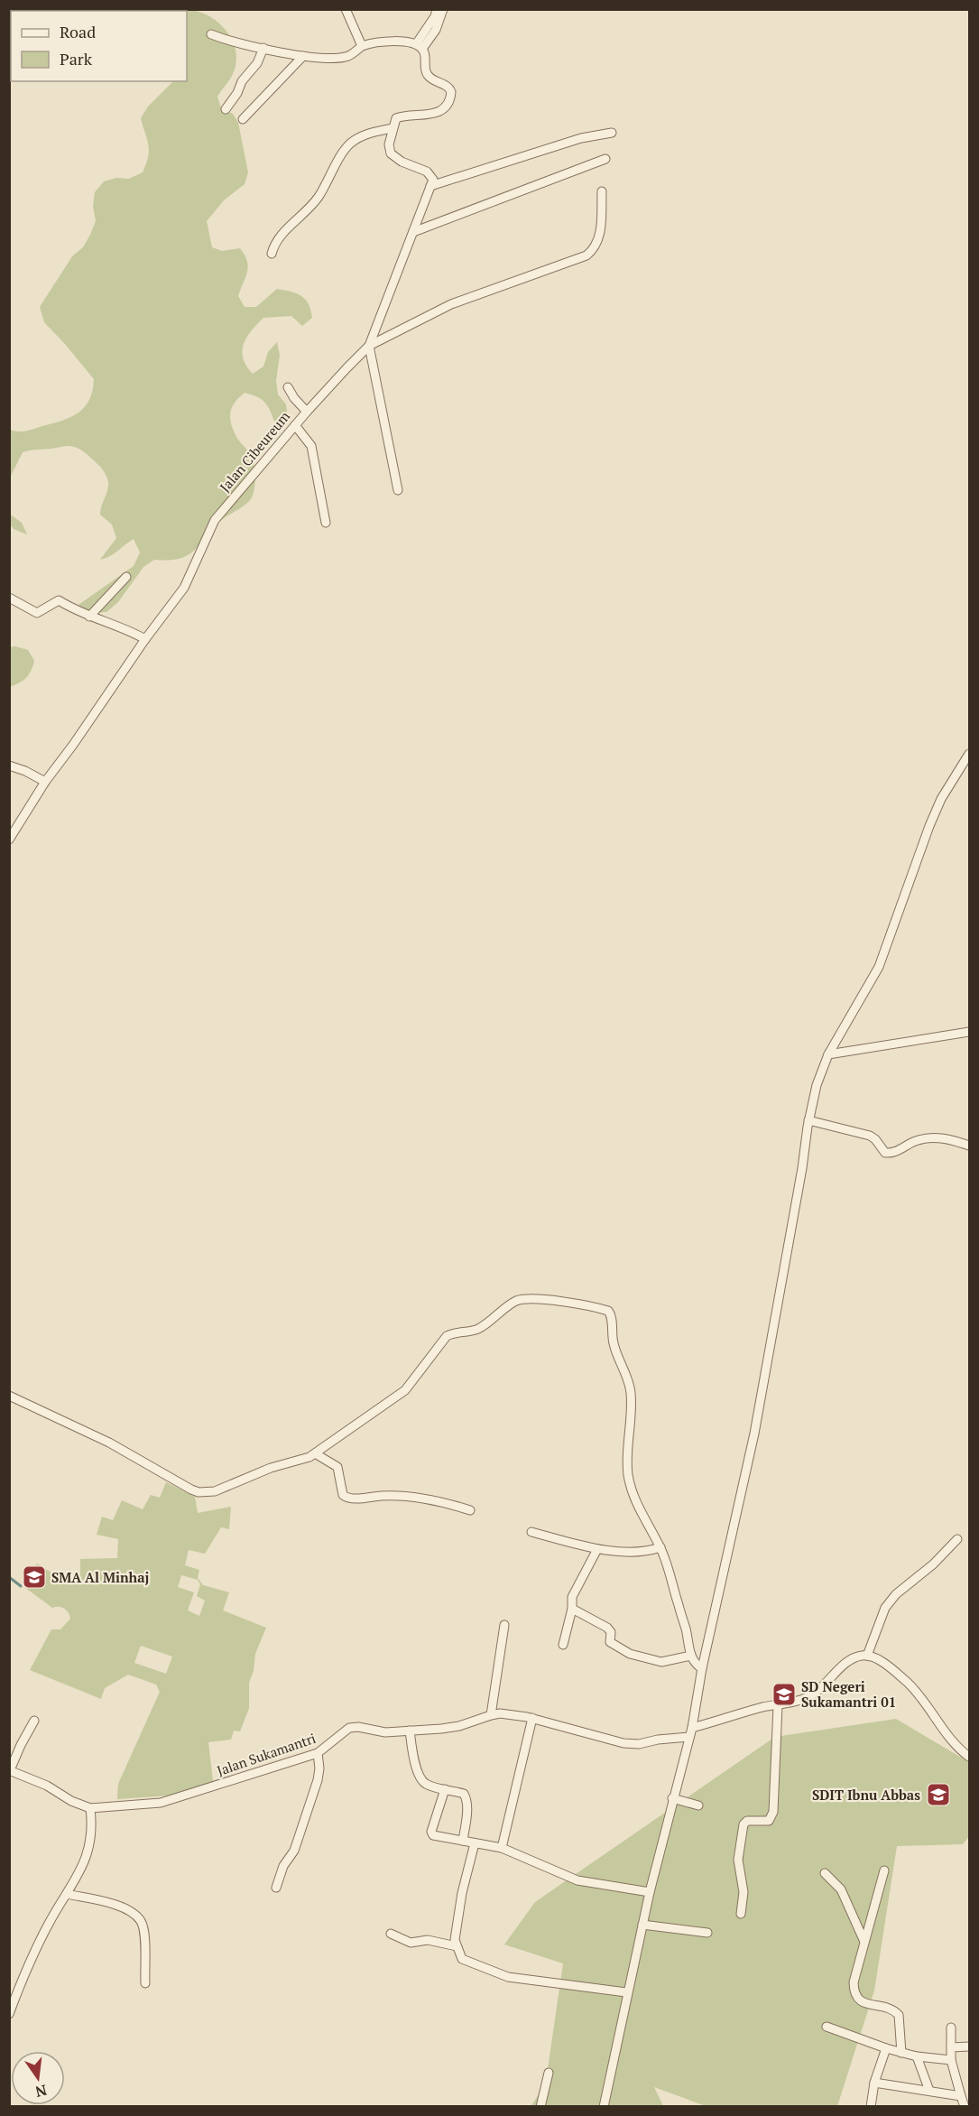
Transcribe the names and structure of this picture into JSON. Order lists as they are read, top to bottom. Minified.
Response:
{"streets":{"street":["Jalan Cibeureum","Jalan Sukamantri"]},"places":{"school or university":["SMA Al Minhaj","SD Negeri Sukamantri 01","SDIT Ibnu Abbas"]},"legend":["Road","Park"],"north":"bottom"}
